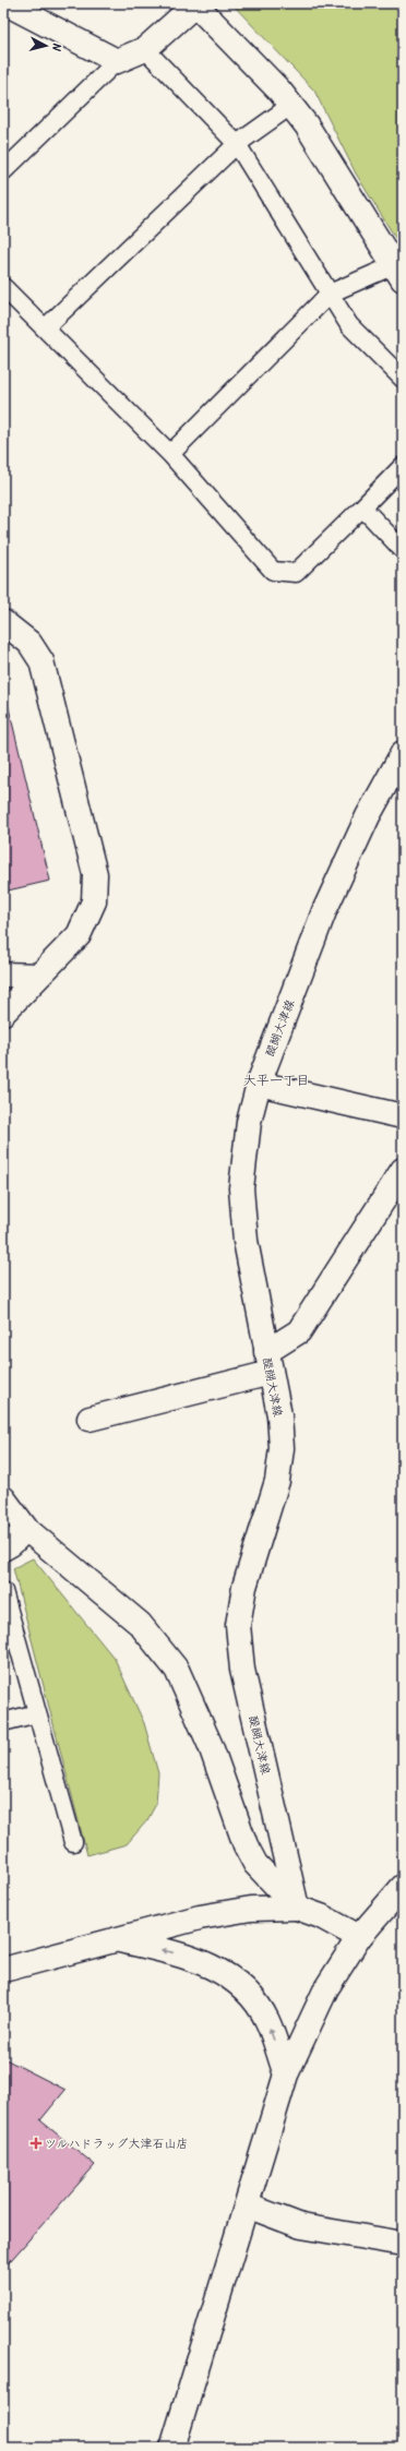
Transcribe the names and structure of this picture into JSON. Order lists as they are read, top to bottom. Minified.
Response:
{"streets":{"street":["醍醐大津線"]},"districts":["大平一丁目"],"places":{"health":["ツルハドラッグ大津石山店"]},"north":"right"}
